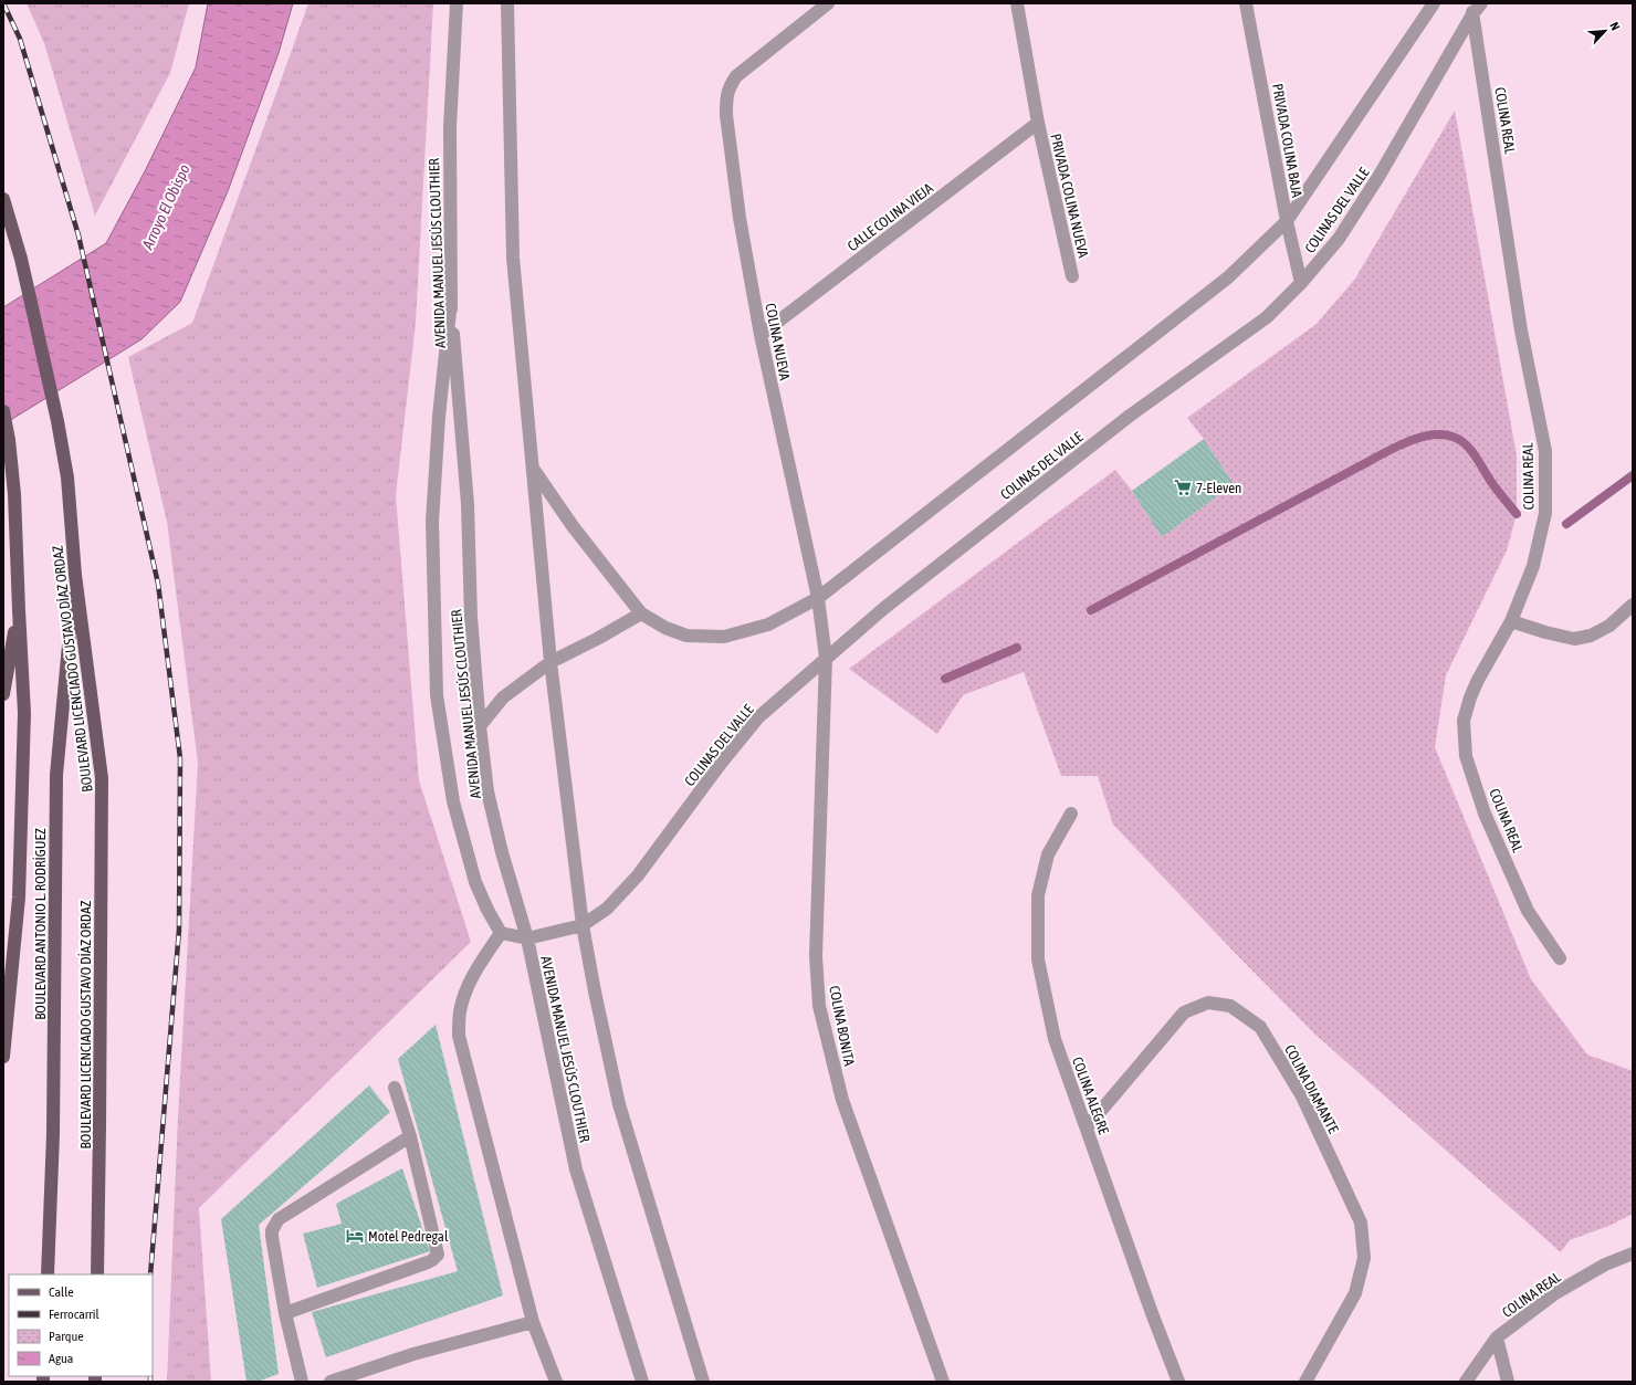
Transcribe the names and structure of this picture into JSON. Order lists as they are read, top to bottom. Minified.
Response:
{"streets":{"main road":["BOULEVARD LICENCIADO GUSTAVO DÍAZ ORDAZ","BOULEVARD ANTONIO L. RODRÍGUEZ"],"street":["COLINA REAL","PRIVADA COLINA BAJA","PRIVADA COLINA NUEVA","COLINAS DEL VALLE","CALLE COLINA VIEJA","AVENIDA MANUEL JESÚS CLOUTHIER","COLINA NUEVA","COLINA BONITA","COLINA DIAMANTE","COLINA ALEGRE"]},"crossings":[["COLINA REAL","COLINAS DEL VALLE"],["PRIVADA COLINA BAJA","COLINAS DEL VALLE"],["PRIVADA COLINA NUEVA","CALLE COLINA VIEJA"],["COLINAS DEL VALLE","COLINA NUEVA"],["COLINAS DEL VALLE","COLINA BONITA"],["CALLE COLINA VIEJA","COLINA NUEVA"],["COLINA NUEVA","COLINA BONITA"],["BOULEVARD LICENCIADO GUSTAVO DÍAZ ORDAZ","BOULEVARD ANTONIO L. RODRÍGUEZ"],["COLINA DIAMANTE","COLINA ALEGRE"]],"water":["Arroyo El Obispo"],"places":{"supermarket":["7-Eleven"],"hotel":["Motel Pedregal"]},"legend":["Calle","Ferrocarril","Parque","Agua"],"north":"top right"}
